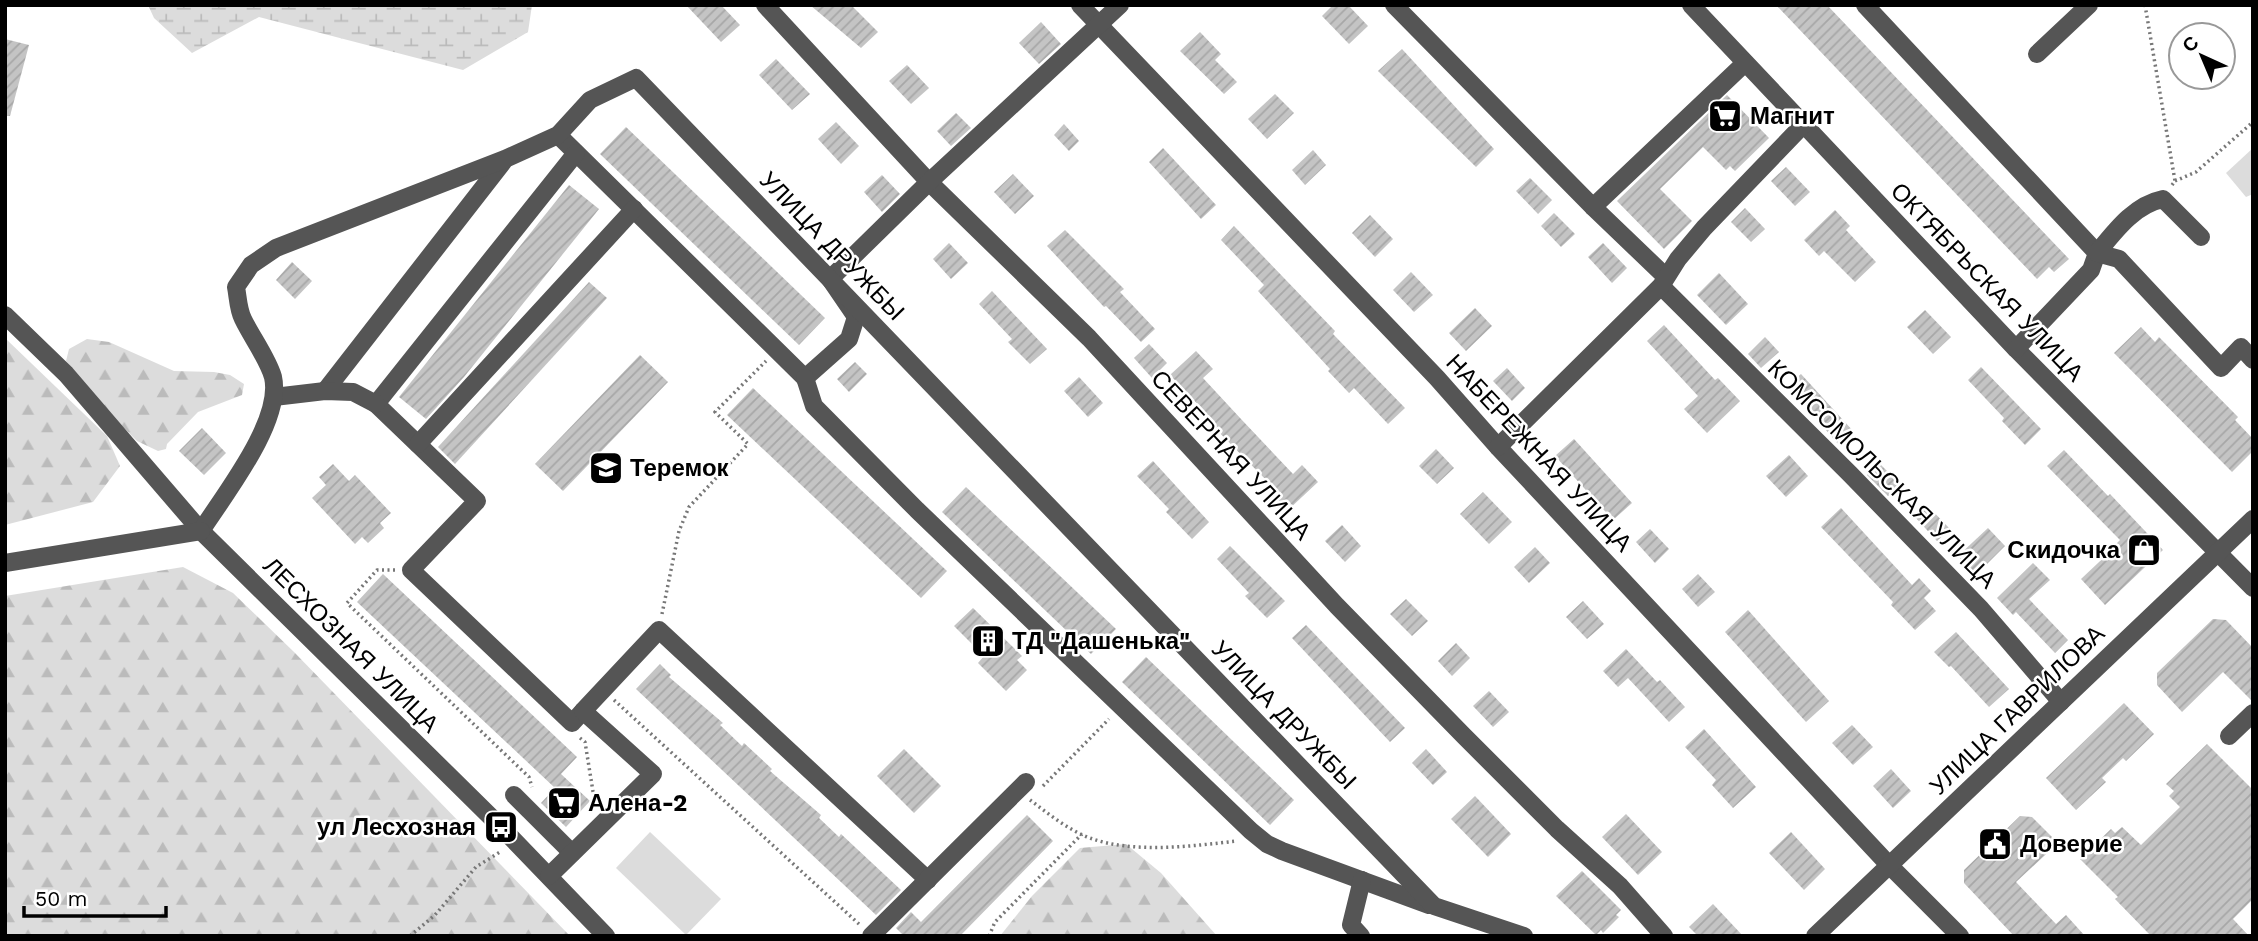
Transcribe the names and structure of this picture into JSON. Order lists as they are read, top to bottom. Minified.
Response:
{"streets":{"street":["УЛИЦА ДРУЖБЫ","ОКТЯБРЬСКАЯ УЛИЦА","НАБЕРЕЖНАЯ УЛИЦА","СЕВЕРНАЯ УЛИЦА","КОМСОМОЛЬСКАЯ УЛИЦА","ЛЕСХОЗНАЯ УЛИЦА","УЛИЦА ГАВРИЛОВА"]},"crossings":[["ОКТЯБРЬСКАЯ УЛИЦА","УЛИЦА ГАВРИЛОВА"],["НАБЕРЕЖНАЯ УЛИЦА","УЛИЦА ГАВРИЛОВА"],["КОМСОМОЛЬСКАЯ УЛИЦА","УЛИЦА ГАВРИЛОВА"]],"places":{"supermarket":["Магнит","Алена-2"],"school or university":["Теремок"],"shop":["Скидочка"],"building":["ТД \"Дашенька\""],"bus stop":["ул Лесхозная"],"public building":["Доверие"]},"scale_bar":"50 m","north":"top left"}
